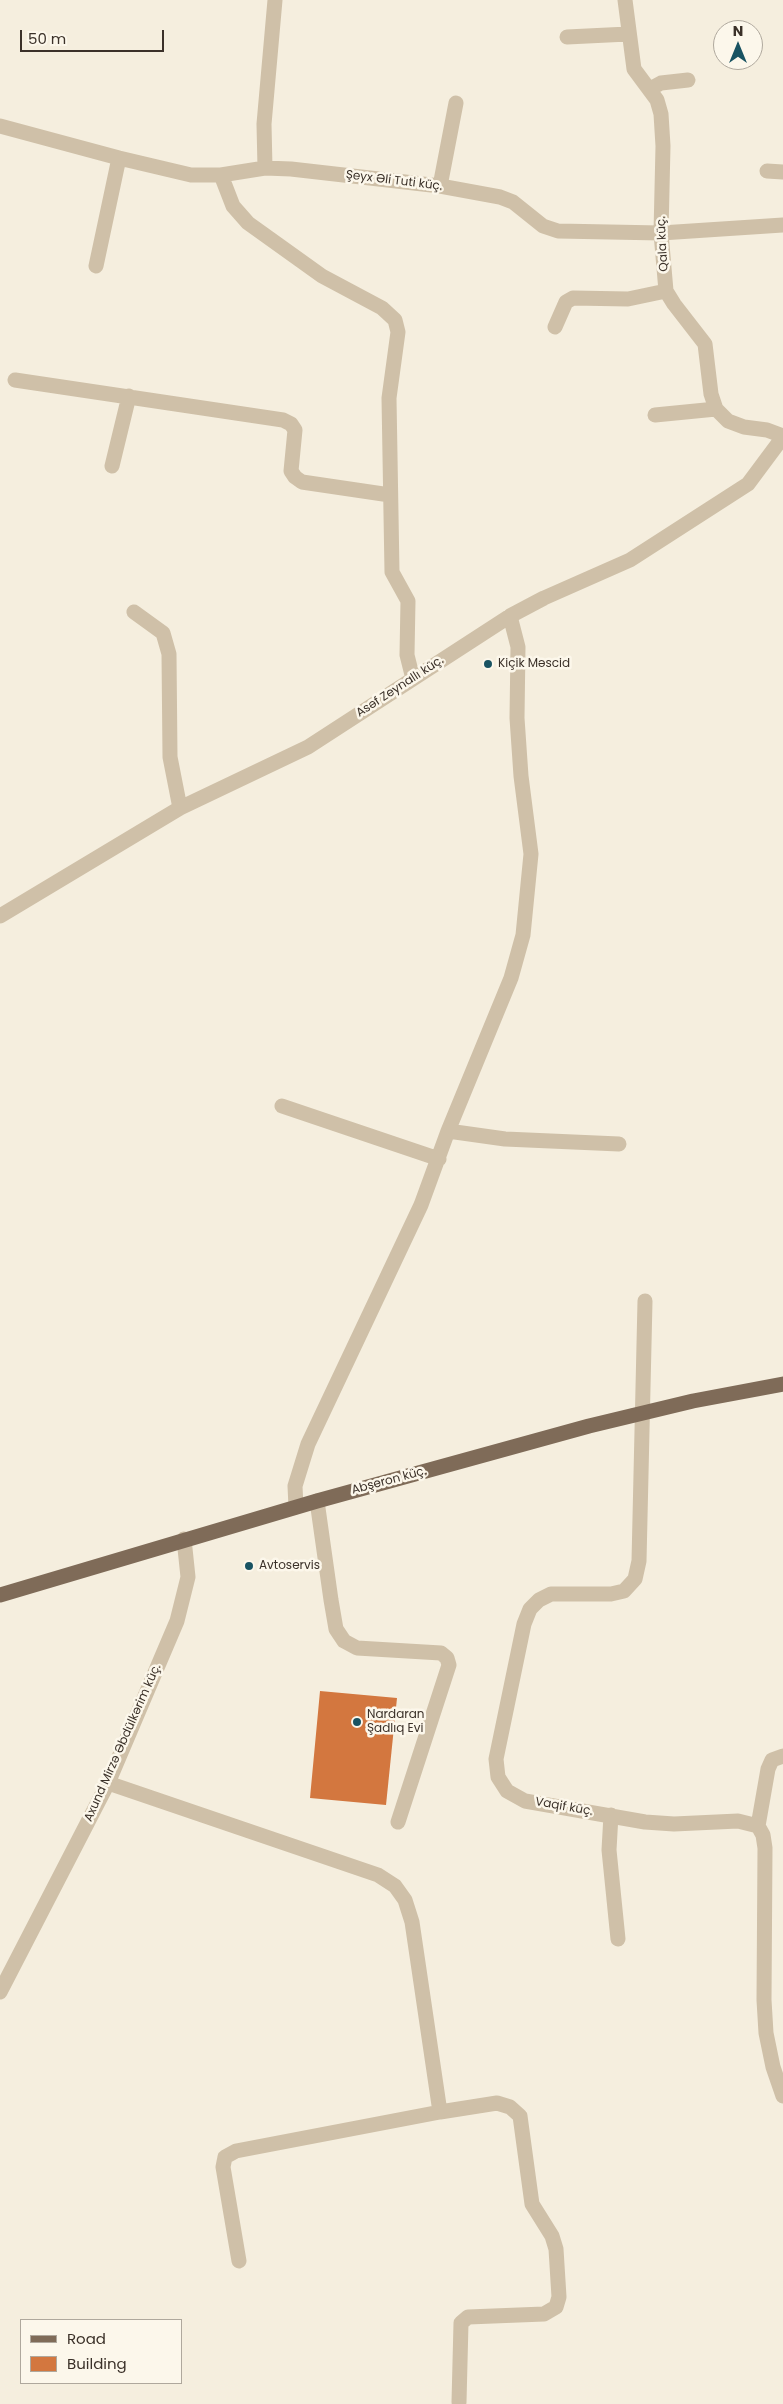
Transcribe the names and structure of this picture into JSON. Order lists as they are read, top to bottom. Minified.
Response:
{"streets":{"main road":["Abşeron küç."],"street":["Şeyx Əli Tuti küç.","Qala küç.","Asəf Zeynallı küç.","Axund Mirzə Əbdülkərim küç.","Vaqif küç."]},"crossings":[["Şeyx Əli Tuti küç.","Qala küç."],["Abşeron küç.","Axund Mirzə Əbdülkərim küç."],["Abşeron küç.","Vaqif küç."]],"places":["Kiçik Məscid","Avtoservis","Nardaran Şadlıq Evi"],"legend":["Road","Building"],"scale_bar":"50 m","north":"top"}
